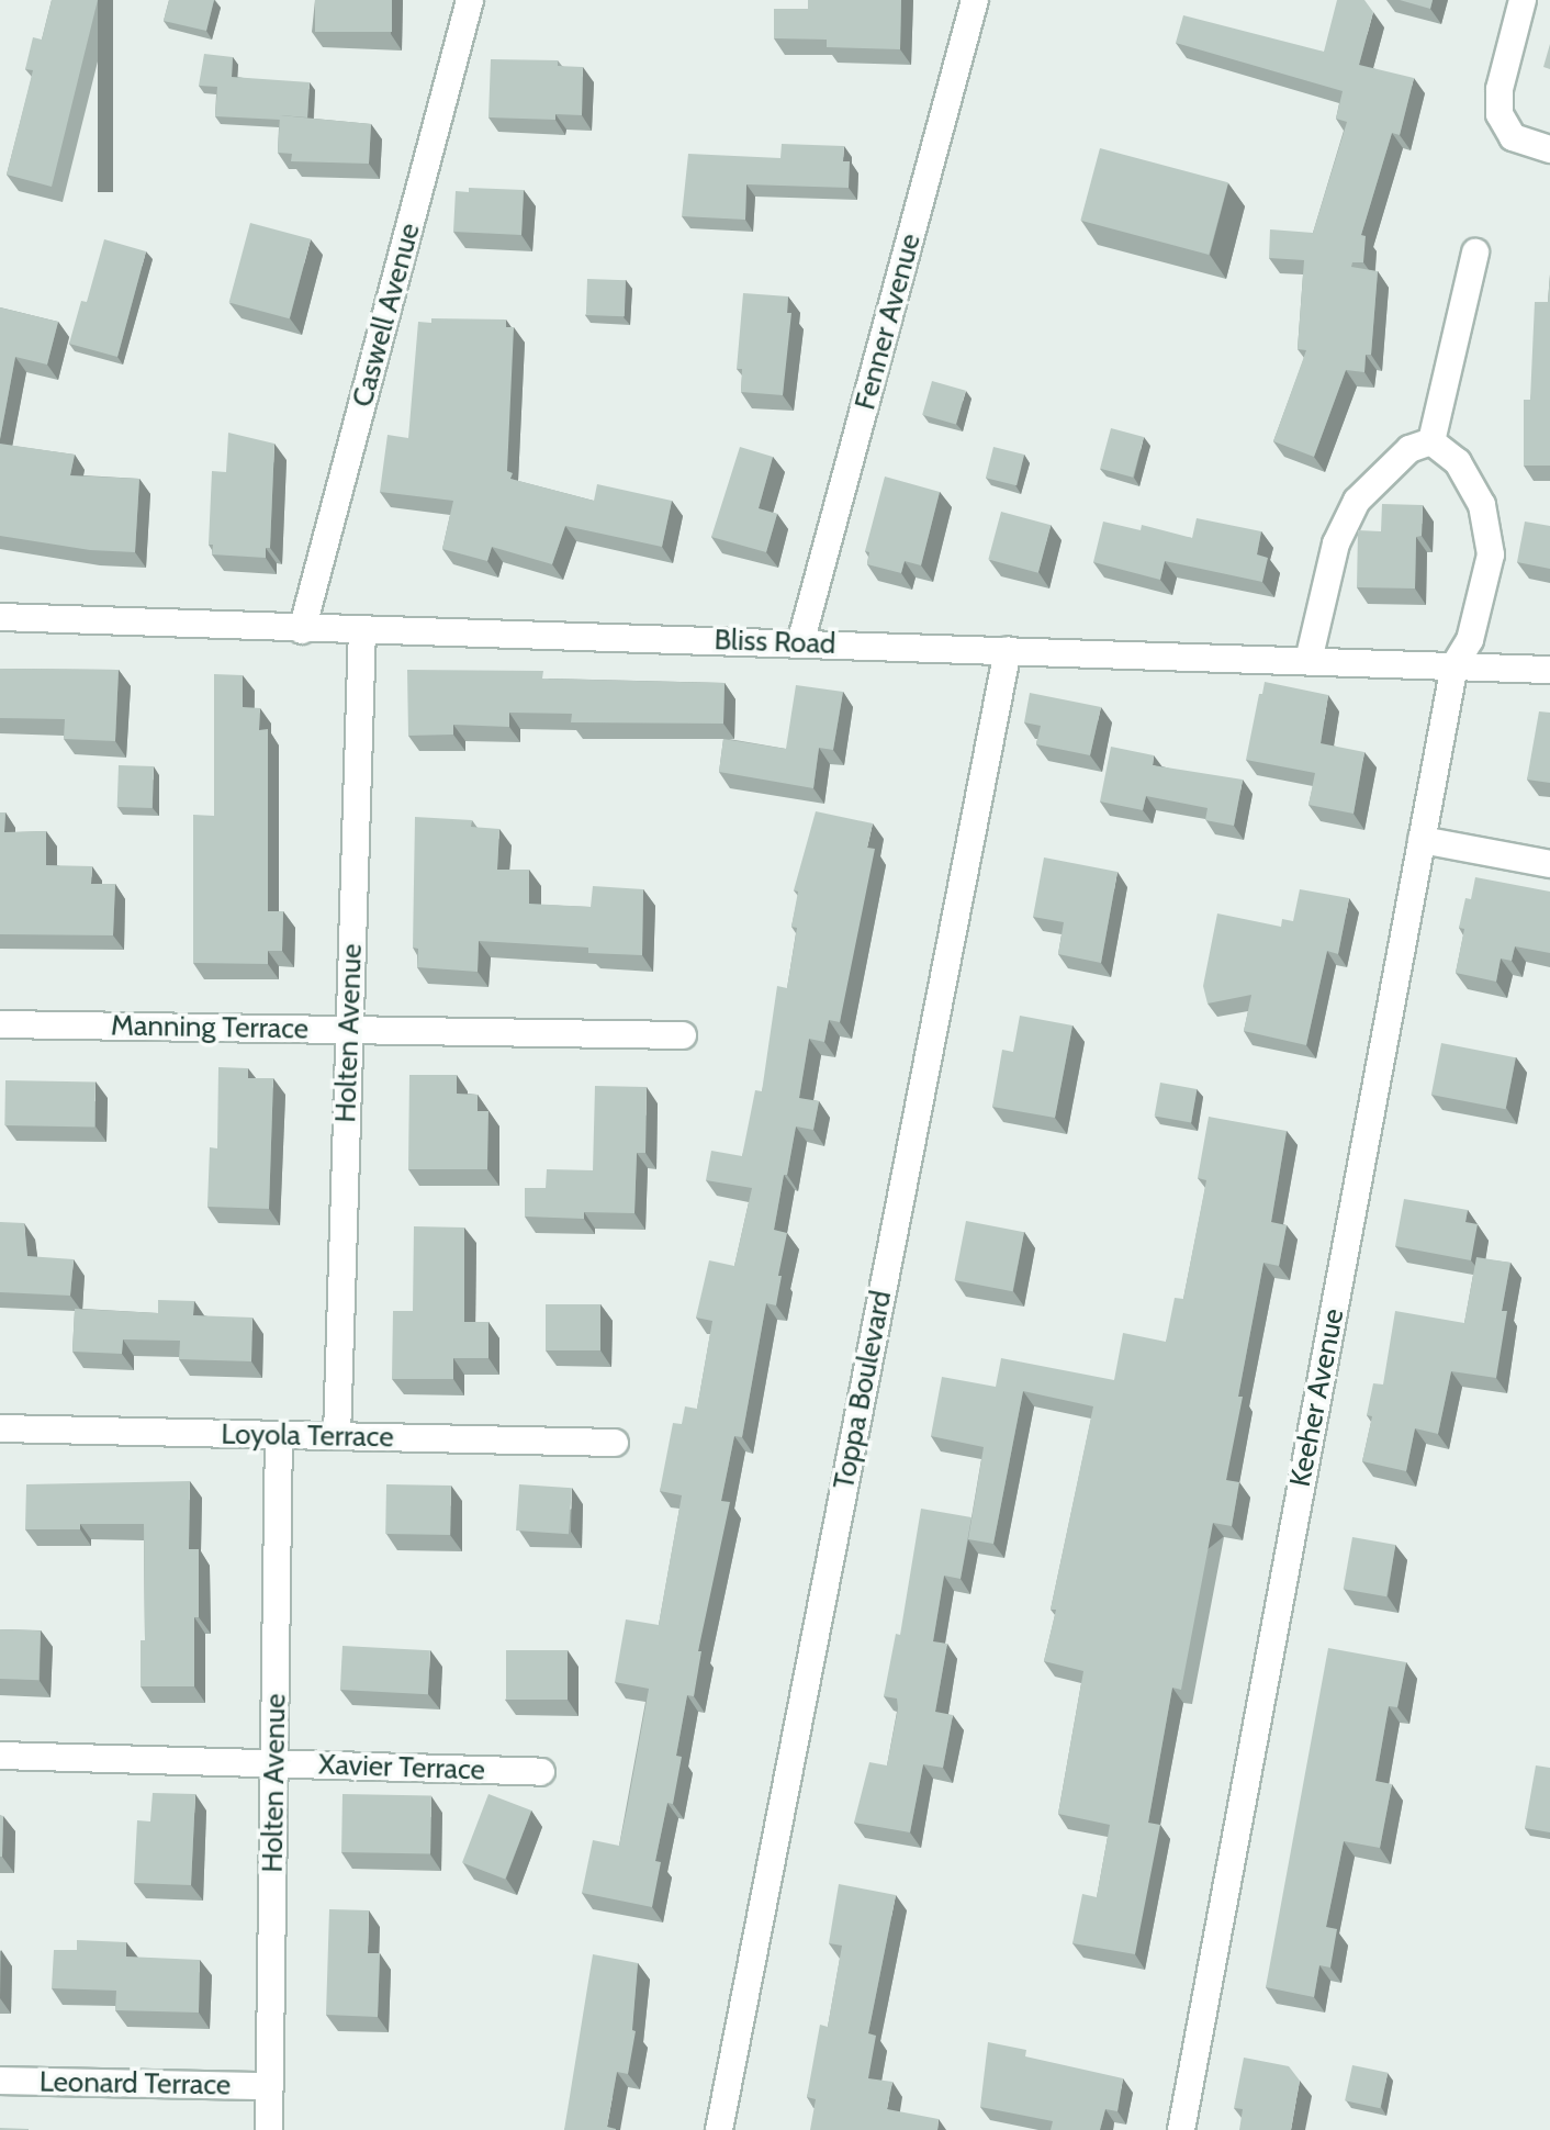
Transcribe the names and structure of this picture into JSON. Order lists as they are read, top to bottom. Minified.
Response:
{"streets":{"street":["Caswell Avenue","Fenner Avenue","Bliss Road","Manning Terrace","Holten Avenue","Toppa Boulevard","Keeher Avenue","Loyola Terrace","Xavier Terrace","Leonard Terrace"]},"crossings":[["Caswell Avenue","Bliss Road"],["Fenner Avenue","Bliss Road"],["Bliss Road","Holten Avenue"],["Bliss Road","Toppa Boulevard"],["Bliss Road","Keeher Avenue"],["Manning Terrace","Holten Avenue"],["Holten Avenue","Loyola Terrace"],["Holten Avenue","Xavier Terrace"],["Holten Avenue","Leonard Terrace"]]}
